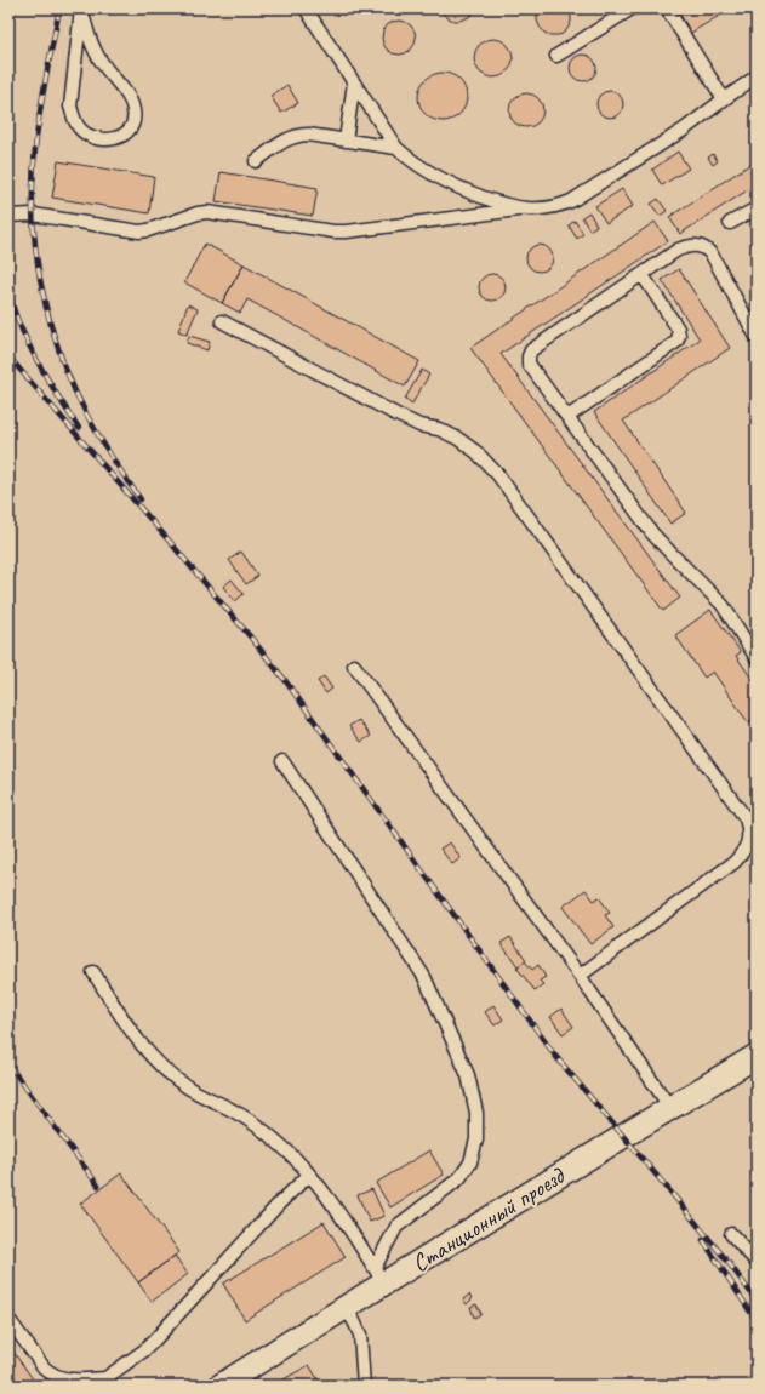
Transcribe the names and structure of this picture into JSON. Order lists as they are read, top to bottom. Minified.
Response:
{"streets":{"street":["Станционный проезд"]}}
